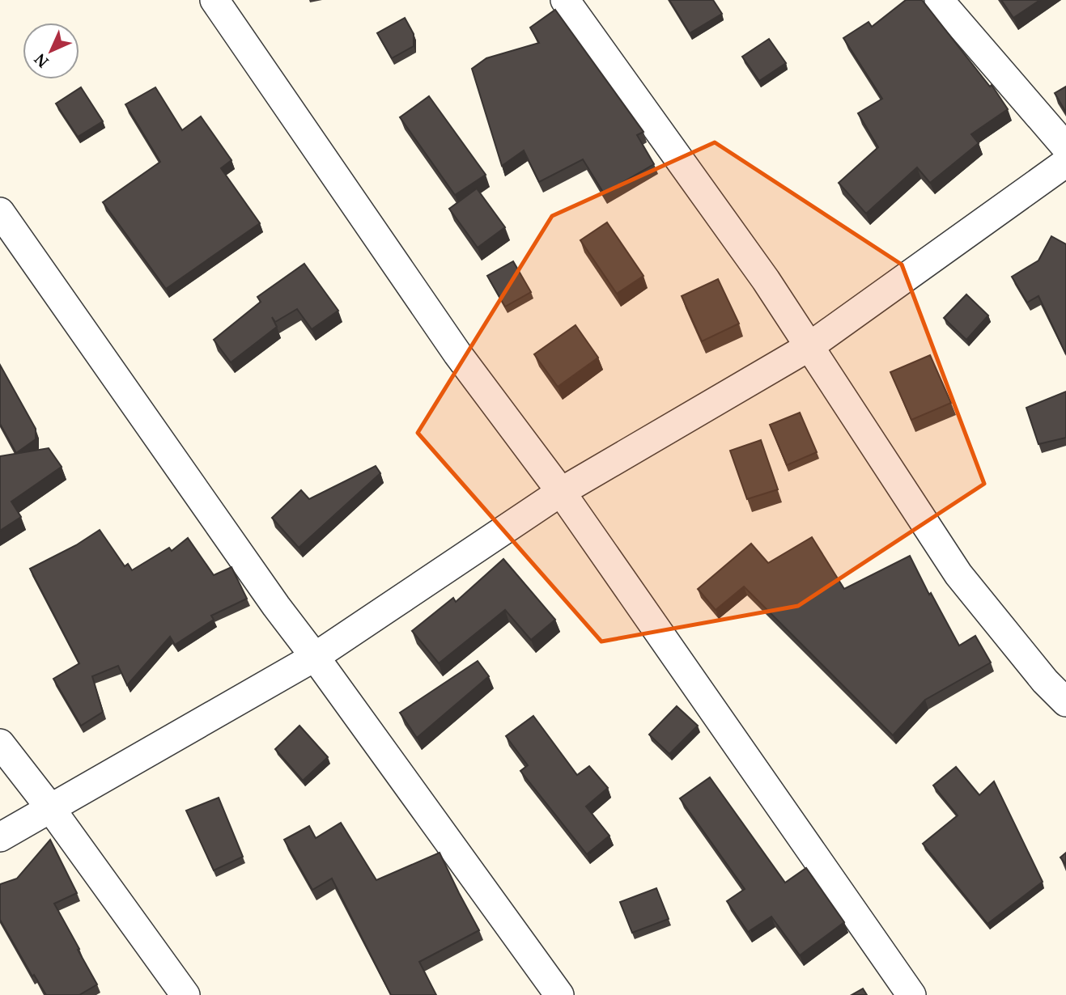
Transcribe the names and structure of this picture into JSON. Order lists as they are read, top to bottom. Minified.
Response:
{"north":"bottom left"}
